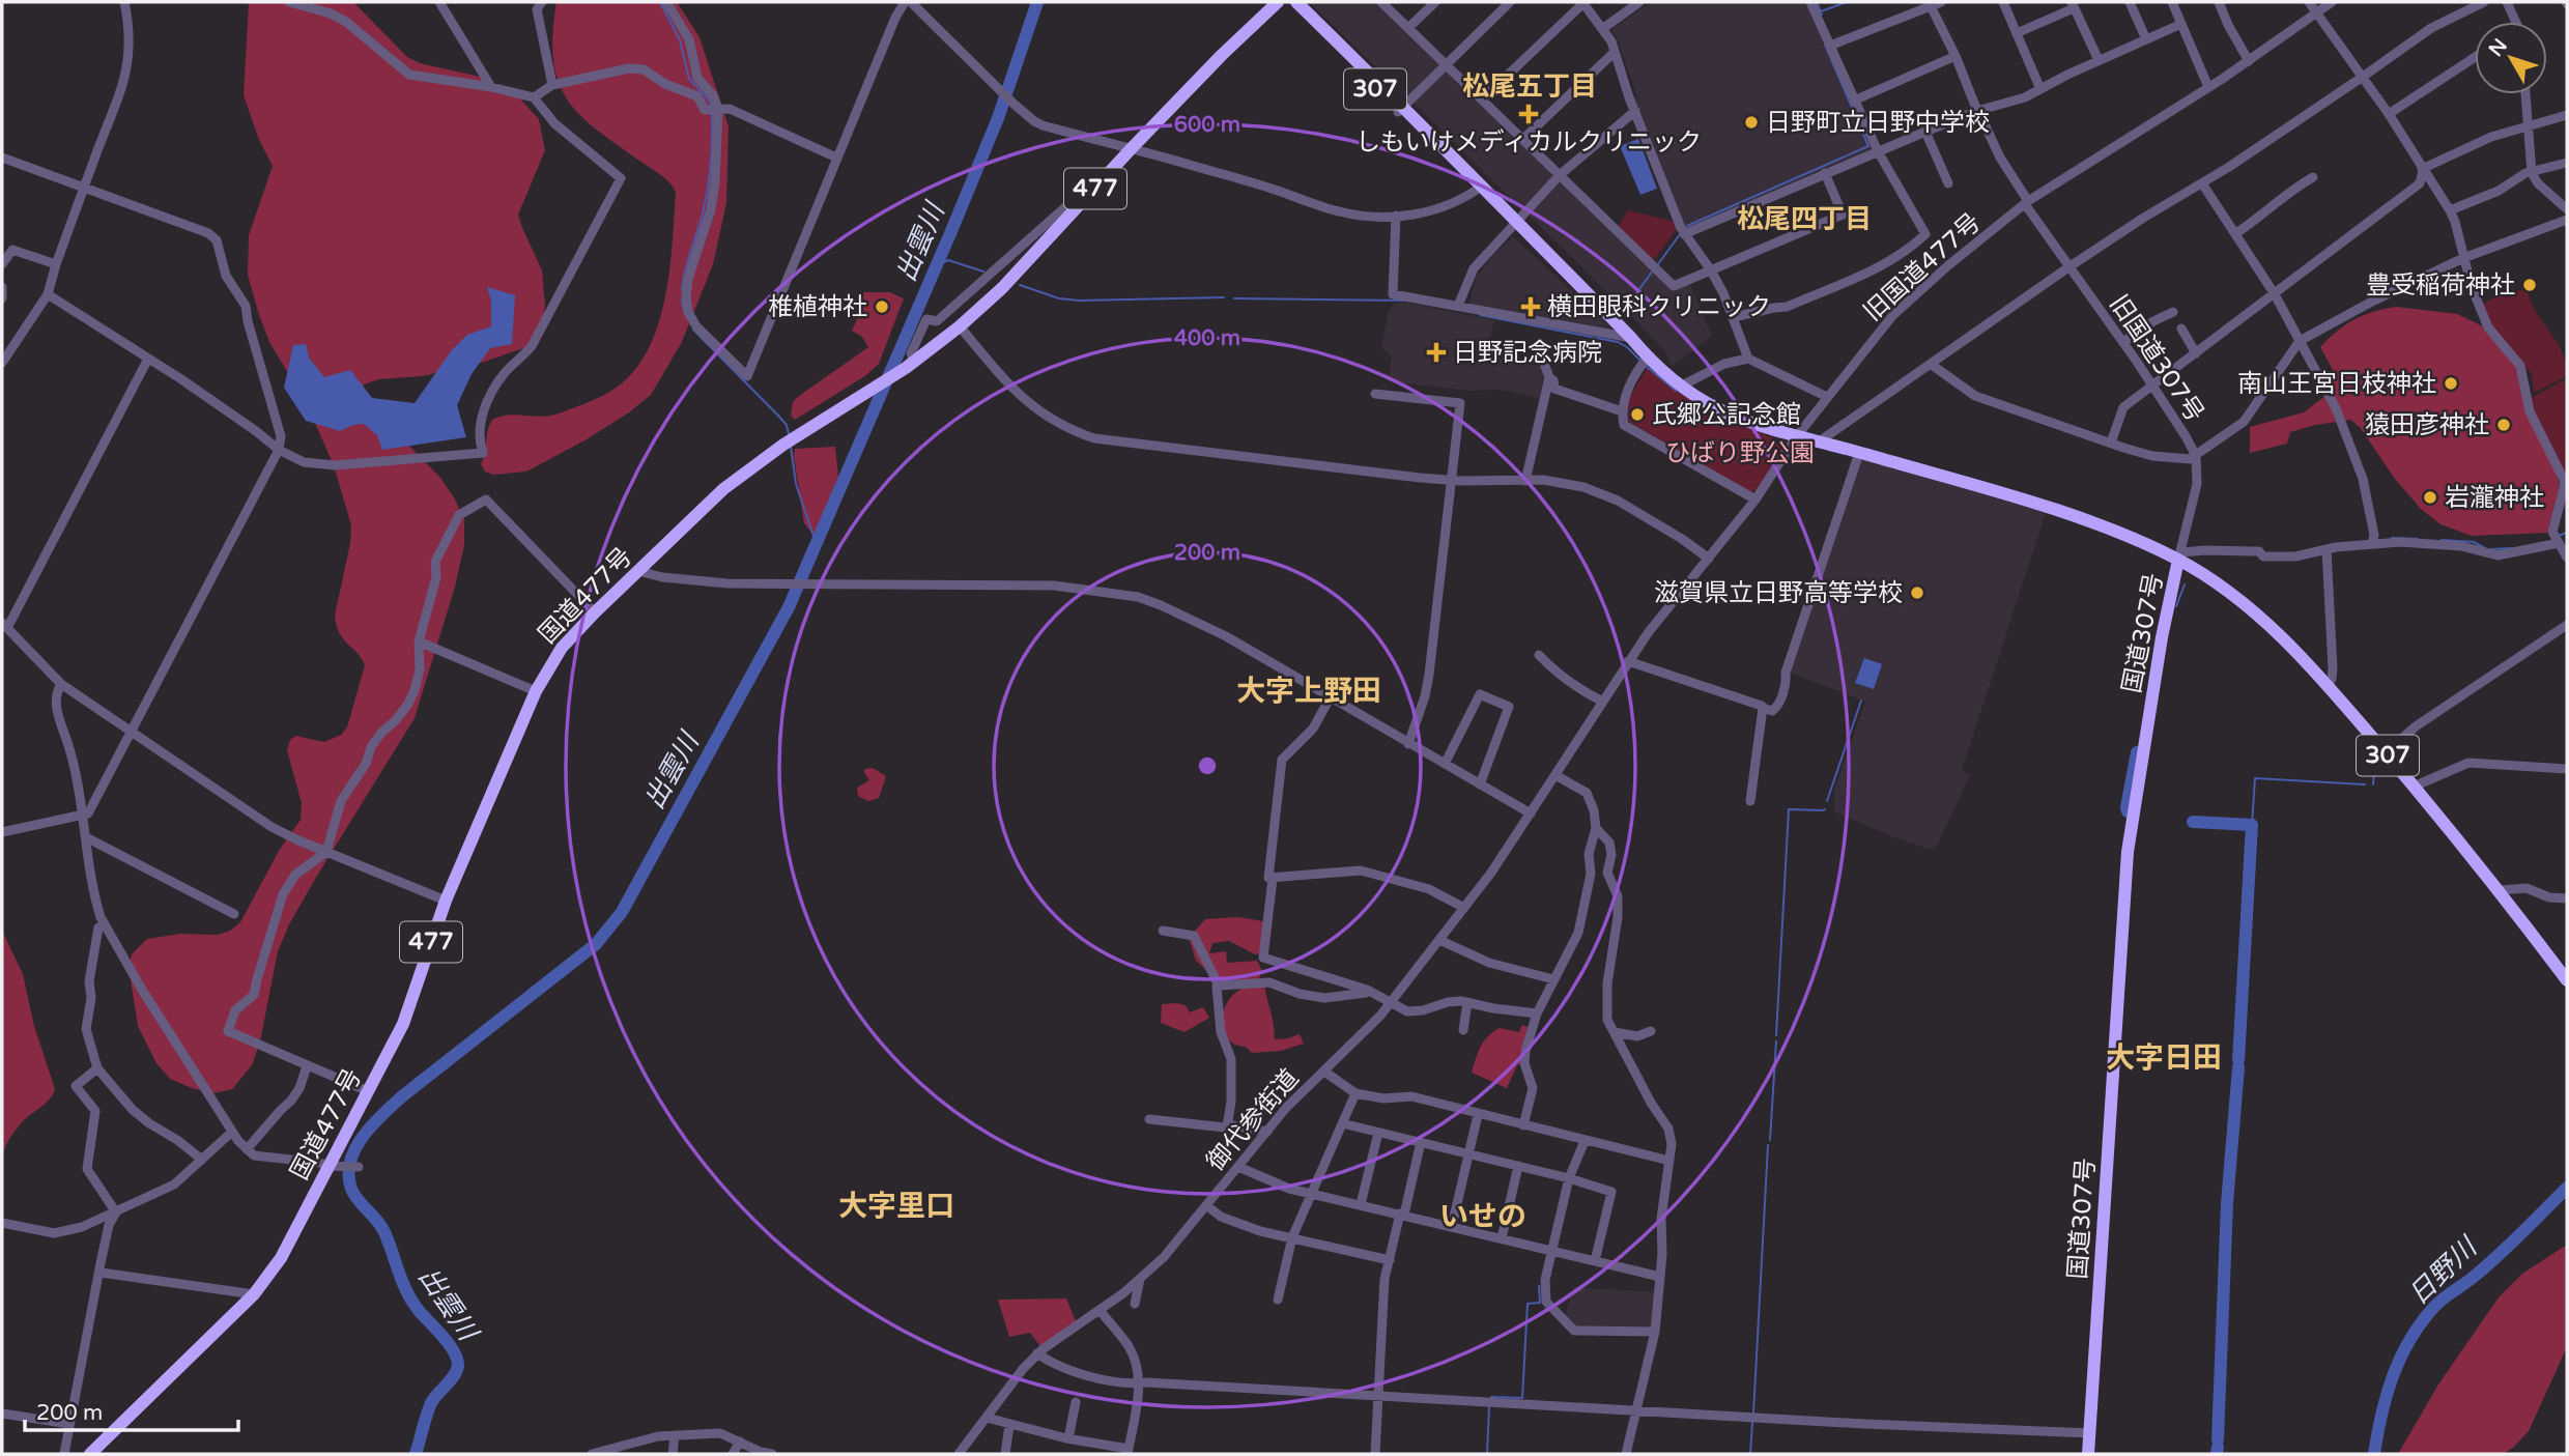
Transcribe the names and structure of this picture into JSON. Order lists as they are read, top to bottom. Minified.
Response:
{"streets":{"highway":["307","477","国道477号","国道307号"],"street":["旧国道477号","旧国道307号","御代参街道"]},"crossings":[["307","旧国道307号"],["307","国道307号"],["旧国道477号","旧国道307号"],["旧国道477号","国道307号"],["旧国道477号","御代参街道"],["旧国道307号","国道307号"]],"districts":["松尾五丁目","松尾四丁目","大字上野田","大字日田","大字里口","いせの"],"water":["出雲川","日野川"],"parks":["ひばり野公園"],"places":{"health":["しもいけメディカルクリニック","横田眼科クリニック","日野記念病院"],"other":["日野町立日野中学校","豊受稲荷神社","椎植神社","南山王宮日枝神社","氏郷公記念館","猿田彦神社","岩瀧神社","滋賀県立日野高等学校"]},"scale_bar":"200 m","north":"top left","rings":["600 m","400 m","200 m"]}
